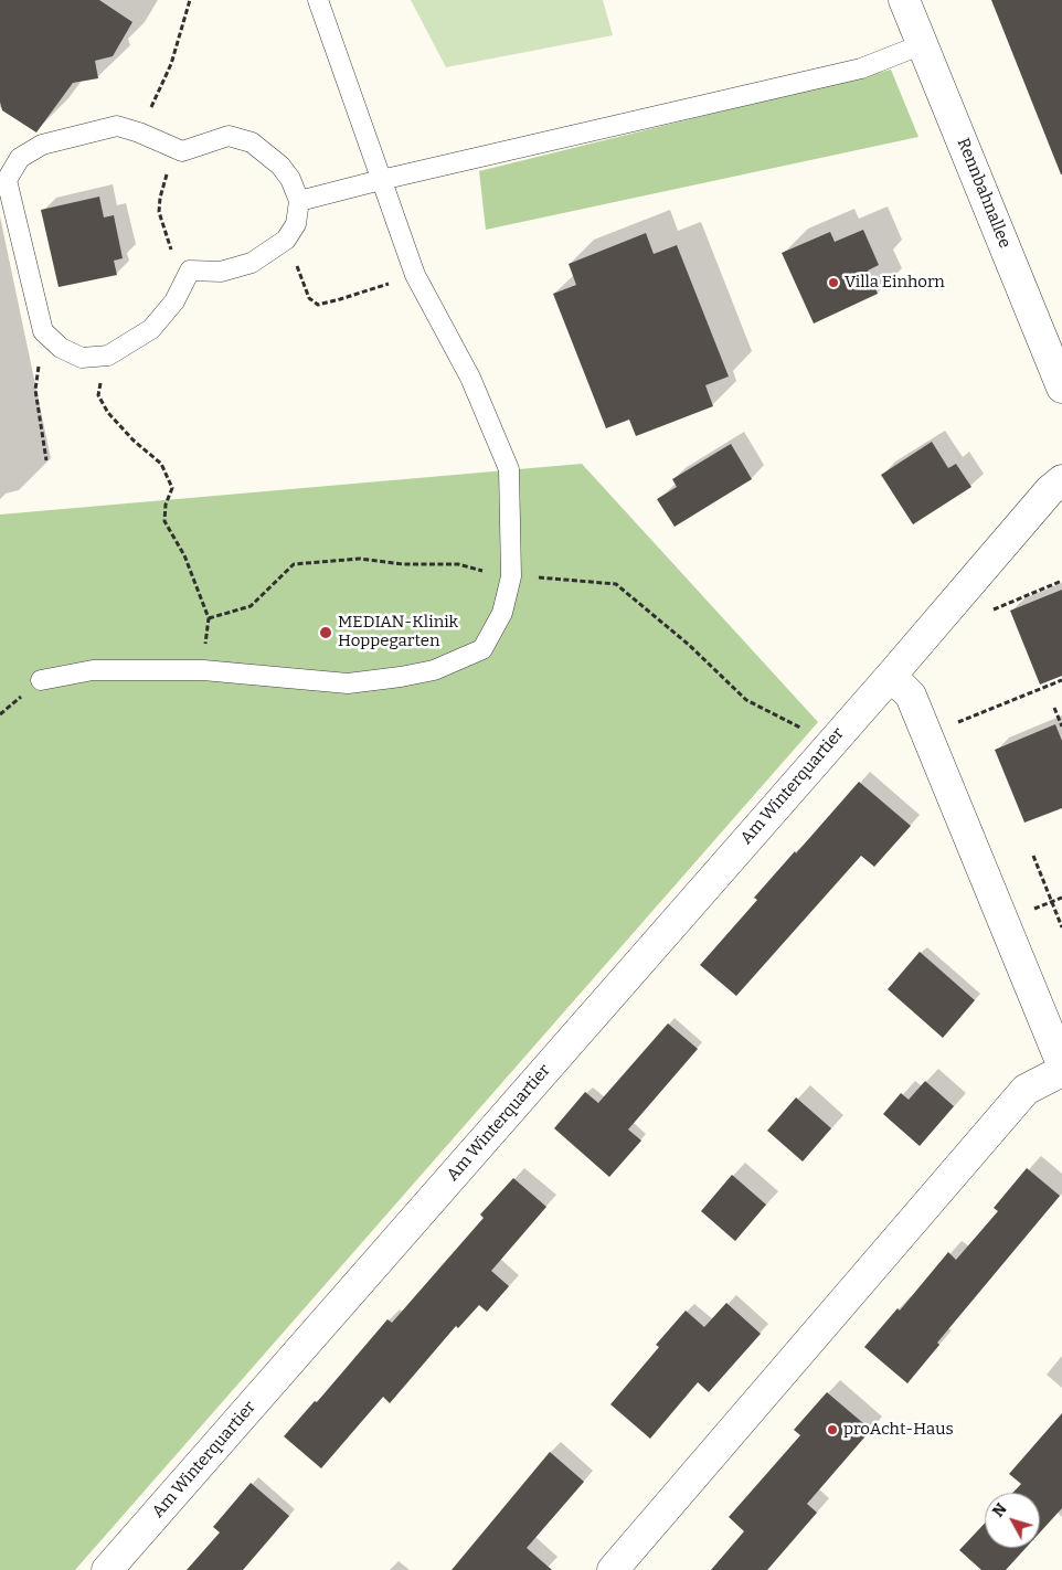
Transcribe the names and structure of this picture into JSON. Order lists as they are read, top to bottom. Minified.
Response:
{"streets":{"street":["Rennbahnallee","Am Winterquartier"]},"places":["Villa Einhorn","MEDIAN-Klinik Hoppegarten","proAcht-Haus"],"north":"top left"}
